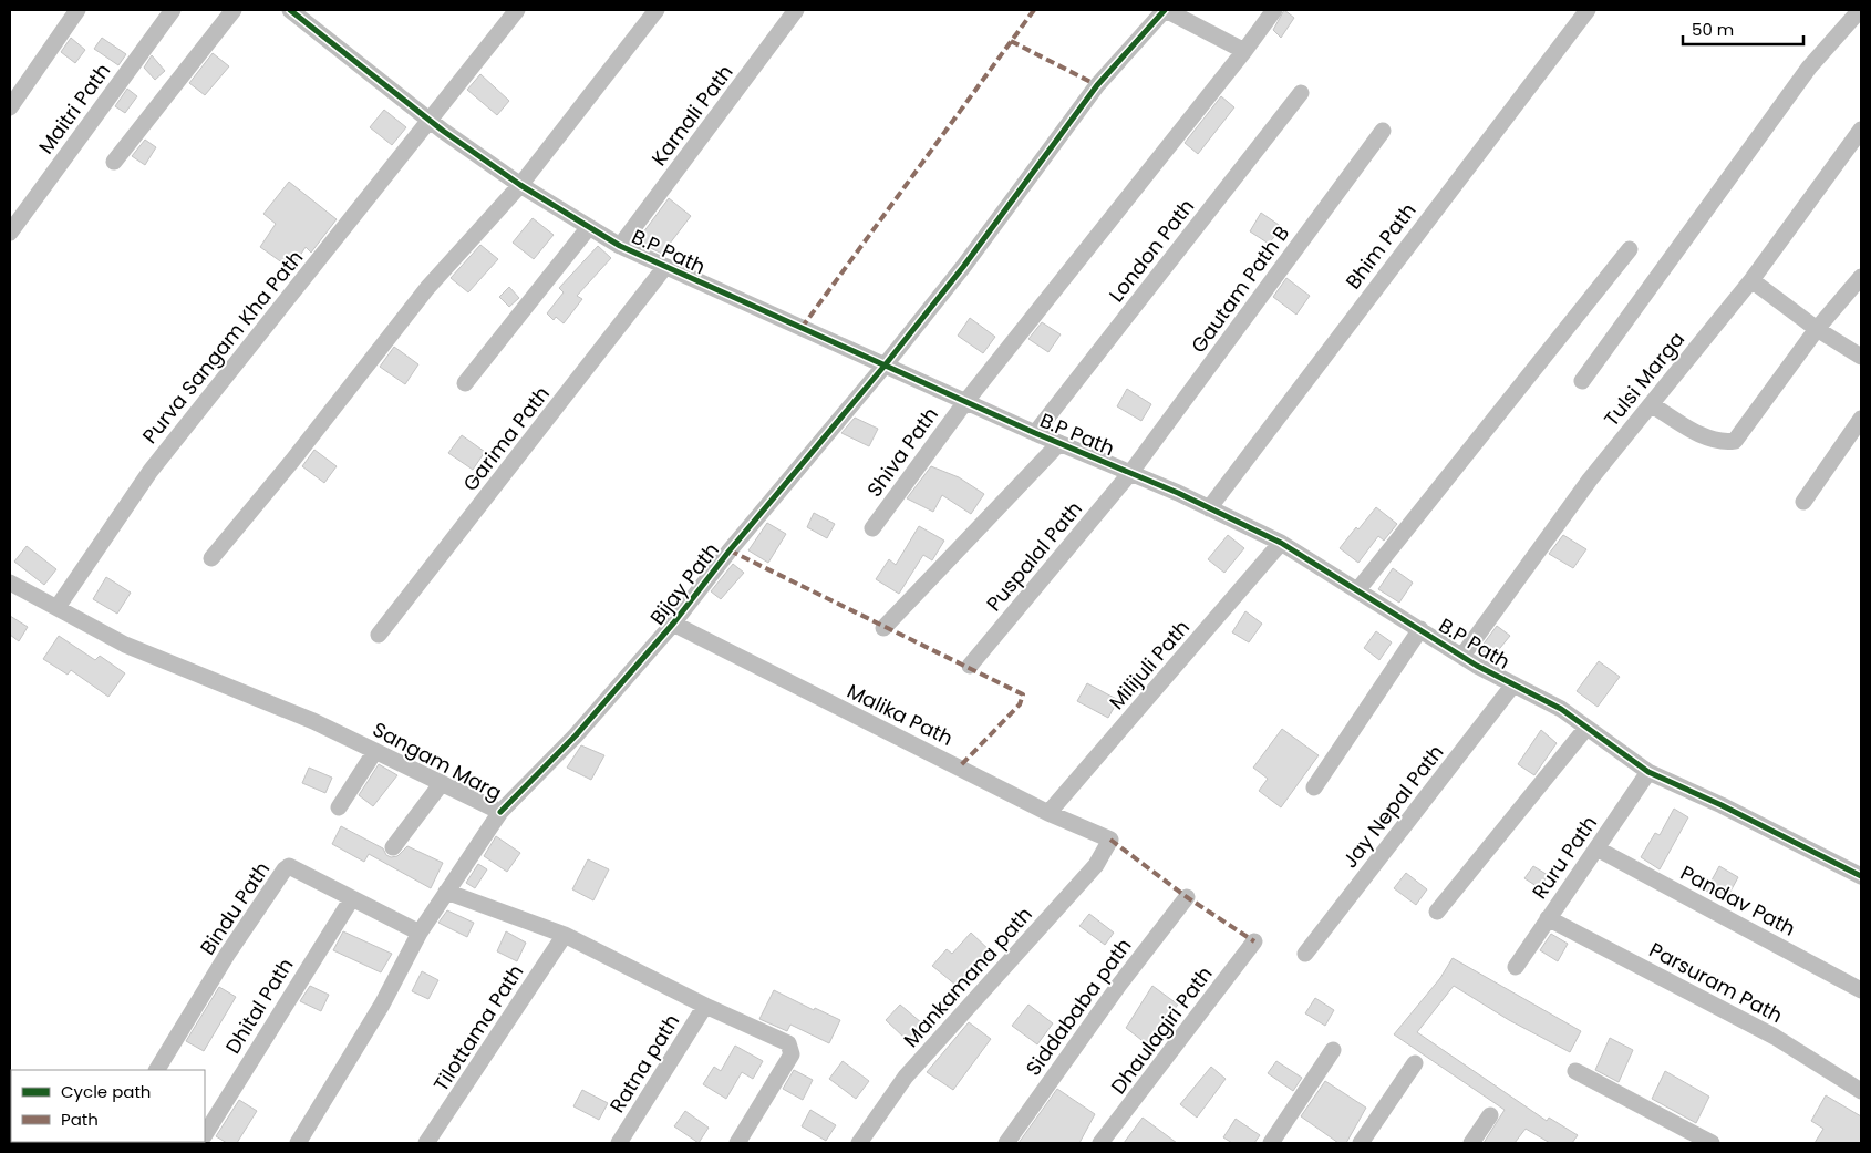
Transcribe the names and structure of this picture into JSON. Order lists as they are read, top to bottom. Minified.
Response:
{"streets":{"street":["Maitri Path","Karnali Path","Bhim Path","London Path","B.P Path","Gautam Path B","Purva Sangam Kha Path","Tulsi Marga","Garima Path","Shiva Path","Puspalal Path","Bijay Path","Milijuli Path","Malika Path","Sangam Marg","Jay Nepal Path","Ruru Path","Pandav Path","Bindu Path","Mankamana path","Parsuram Path","Dhital Path","Siddababa path","Tilottama Path","Dhaulagiri Path","Ratna path"]},"crossings":[["Karnali Path","B.P Path"],["Bhim Path","B.P Path"],["London Path","B.P Path"],["B.P Path","Gautam Path B"],["B.P Path","Purva Sangam Kha Path"],["B.P Path","Tulsi Marga"],["B.P Path","Garima Path"],["B.P Path","Shiva Path"],["B.P Path","Puspalal Path"],["B.P Path","Bijay Path"],["B.P Path","Milijuli Path"],["B.P Path","Jay Nepal Path"],["B.P Path","Ruru Path"],["Gautam Path B","Puspalal Path"],["Purva Sangam Kha Path","Sangam Marg"],["Bijay Path","Malika Path"],["Bijay Path","Sangam Marg"],["Milijuli Path","Malika Path"],["Malika Path","Mankamana path"],["Sangam Marg","Bindu Path"],["Ruru Path","Pandav Path"],["Ruru Path","Parsuram Path"],["Bindu Path","Dhital Path"]],"legend":["Cycle path","Path"],"scale_bar":"50 m"}
